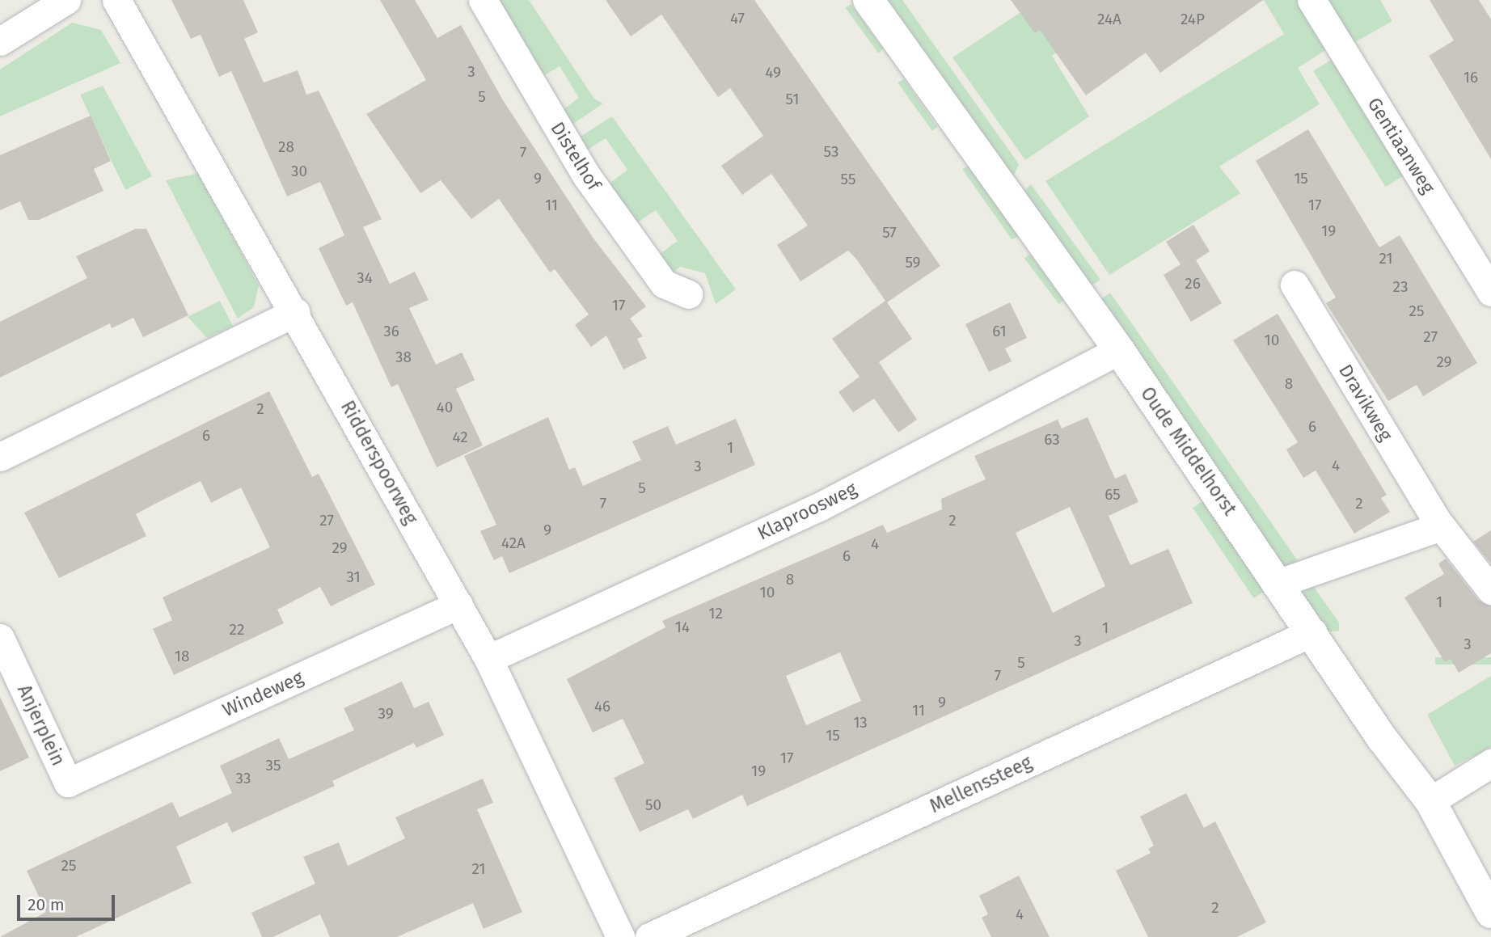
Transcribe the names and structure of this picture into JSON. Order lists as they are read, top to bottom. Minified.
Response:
{"streets":{"street":["Gentiaanweg","Distelhof","Dravikweg","Oude Middelhorst","Ridderspoorweg","Klaproosweg","Windeweg","Anjerplein","Mellenssteeg"]},"crossings":[["Oude Middelhorst","Klaproosweg"],["Oude Middelhorst","Mellenssteeg"],["Ridderspoorweg","Klaproosweg"],["Ridderspoorweg","Windeweg"],["Windeweg","Anjerplein"]],"house_numbers":["47","24A","24P","3","49","16","5","51","28","53","7","30","9","15","55","11","17","19","57","21","59","34","26","23","17","25","36","61","27","10","38","29","8","40","2","6","6","42","63","1","4","3","5","65","7","2","27","2","9","42A","4","29","6","31","8","10","1","12","14","1","22","3","3","18","5","7","9","46","11","39","13","15","17","35","19","33","50","25","21","2","4"],"scale_bar":"20 m"}
